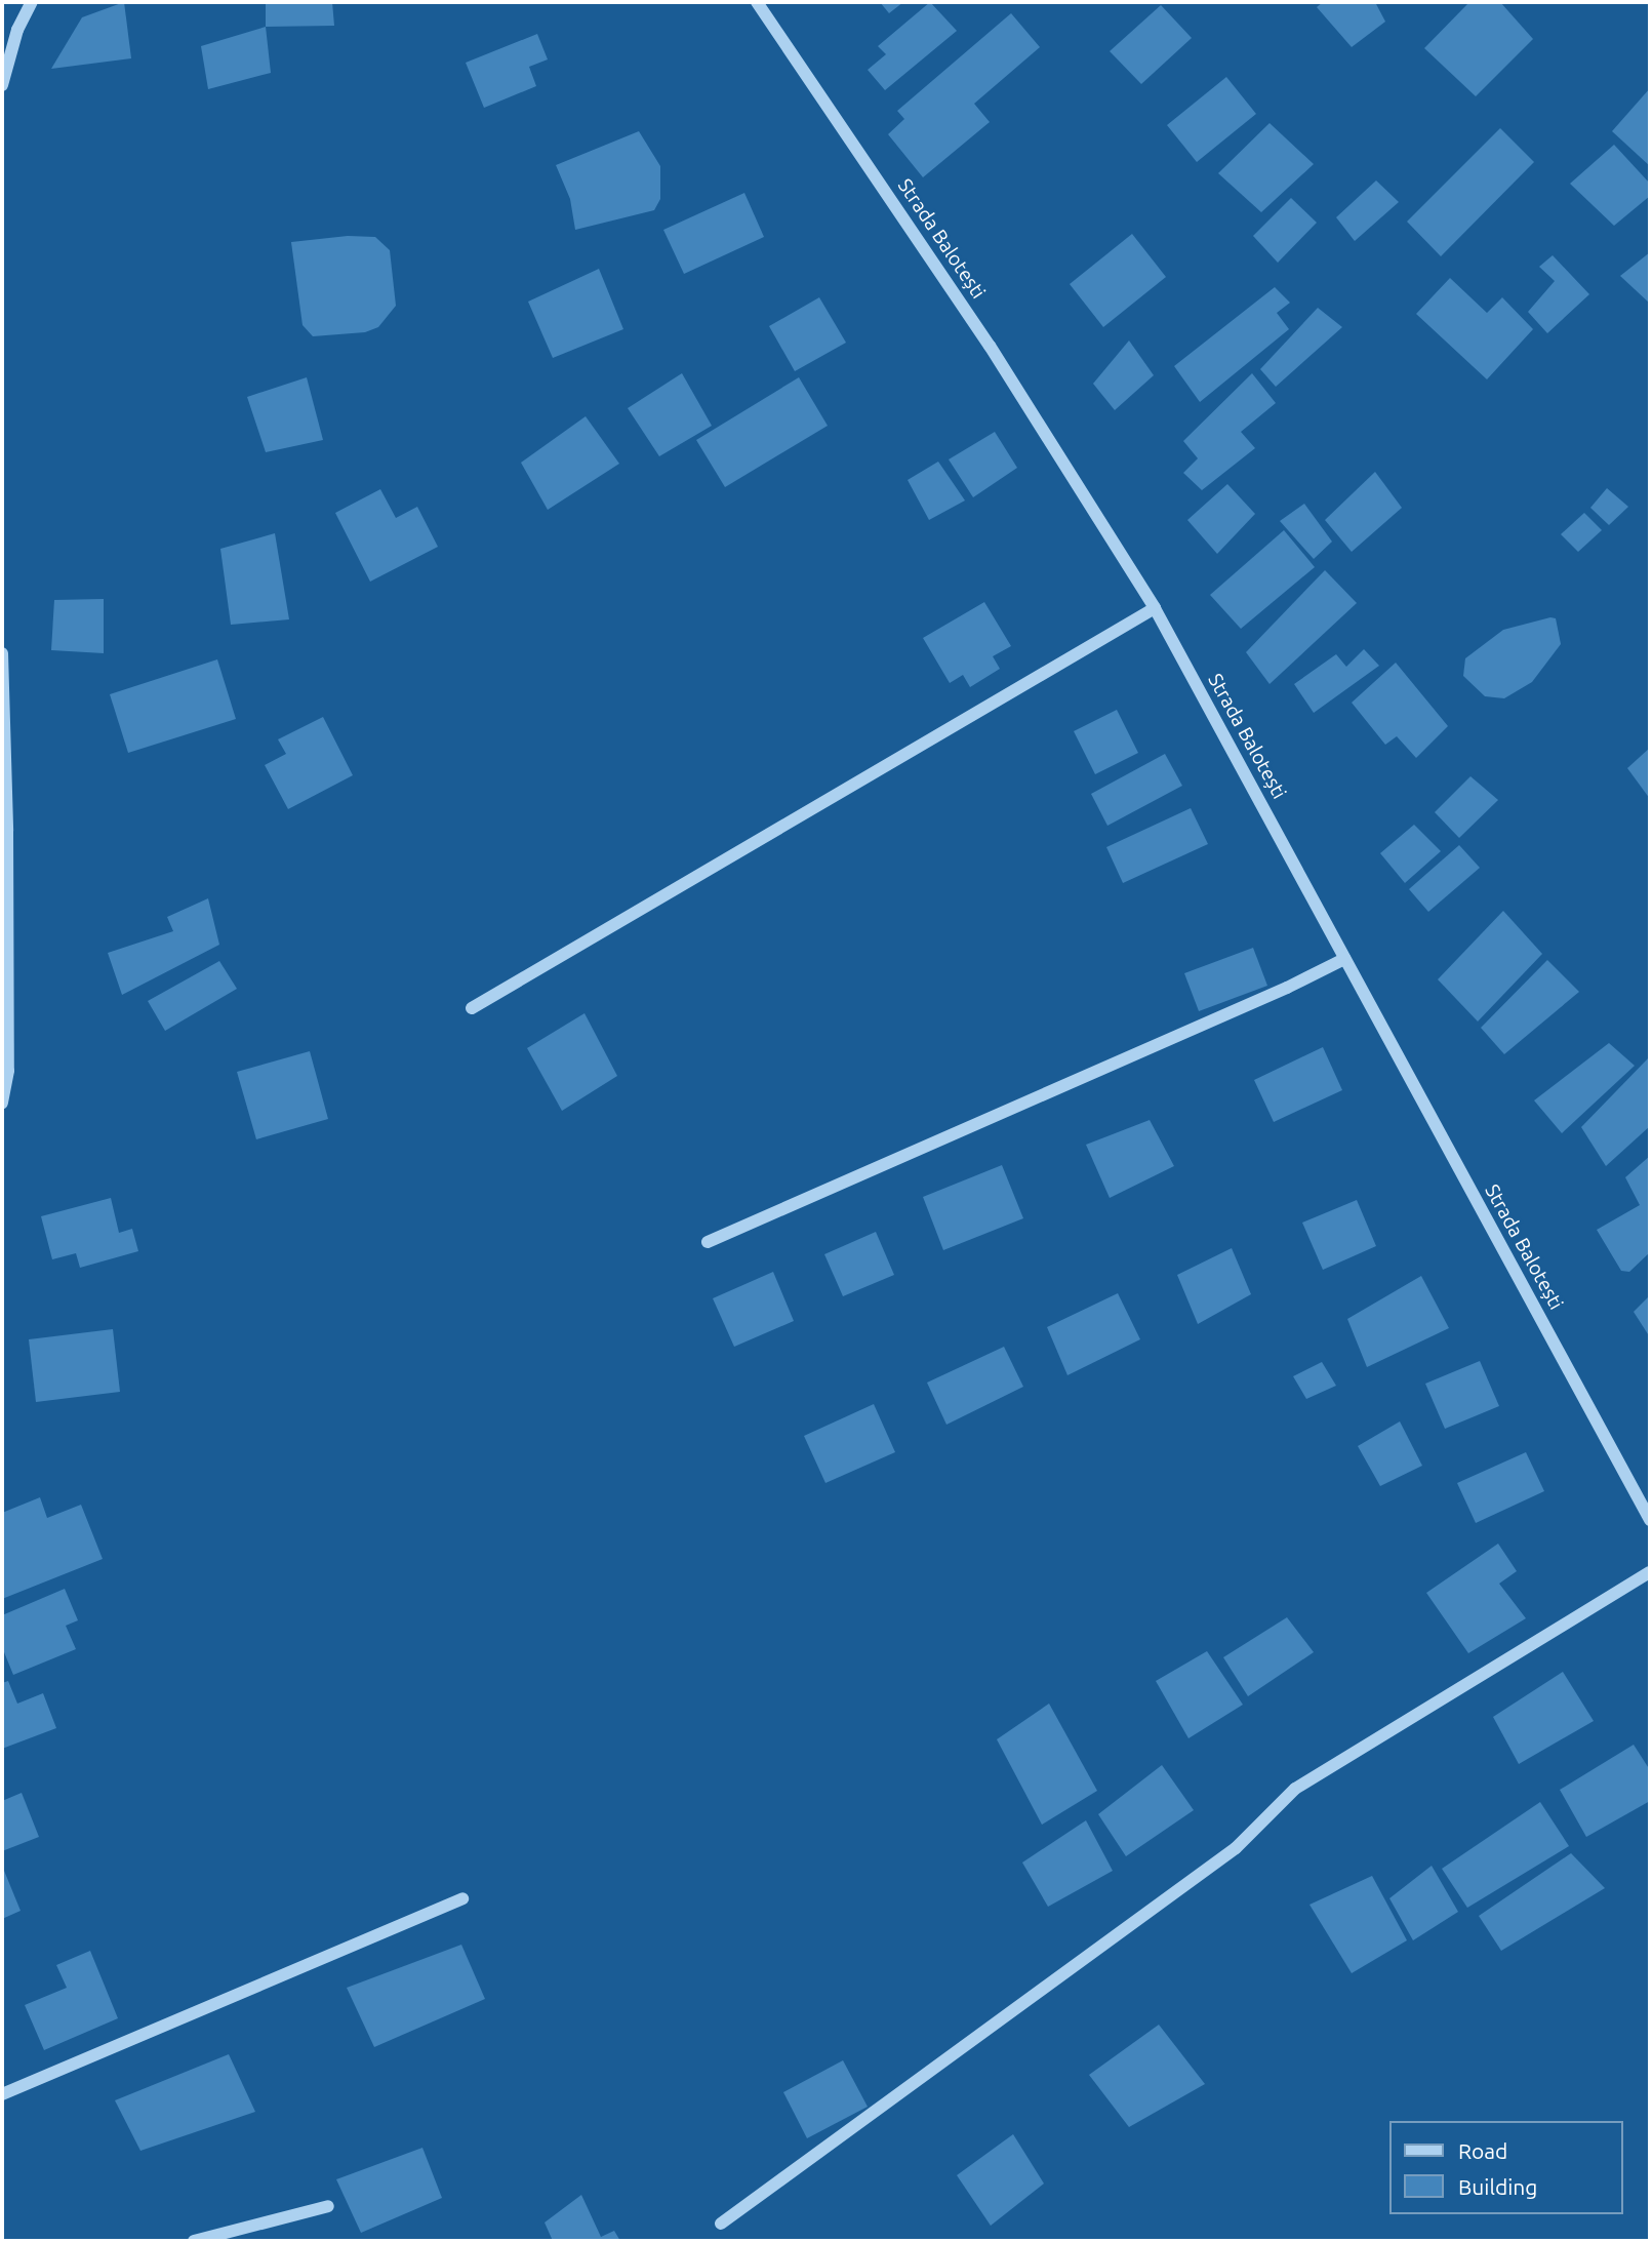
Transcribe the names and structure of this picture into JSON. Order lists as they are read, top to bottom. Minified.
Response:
{"streets":{"street":["Strada Balotești"]},"legend":["Road","Building"]}
